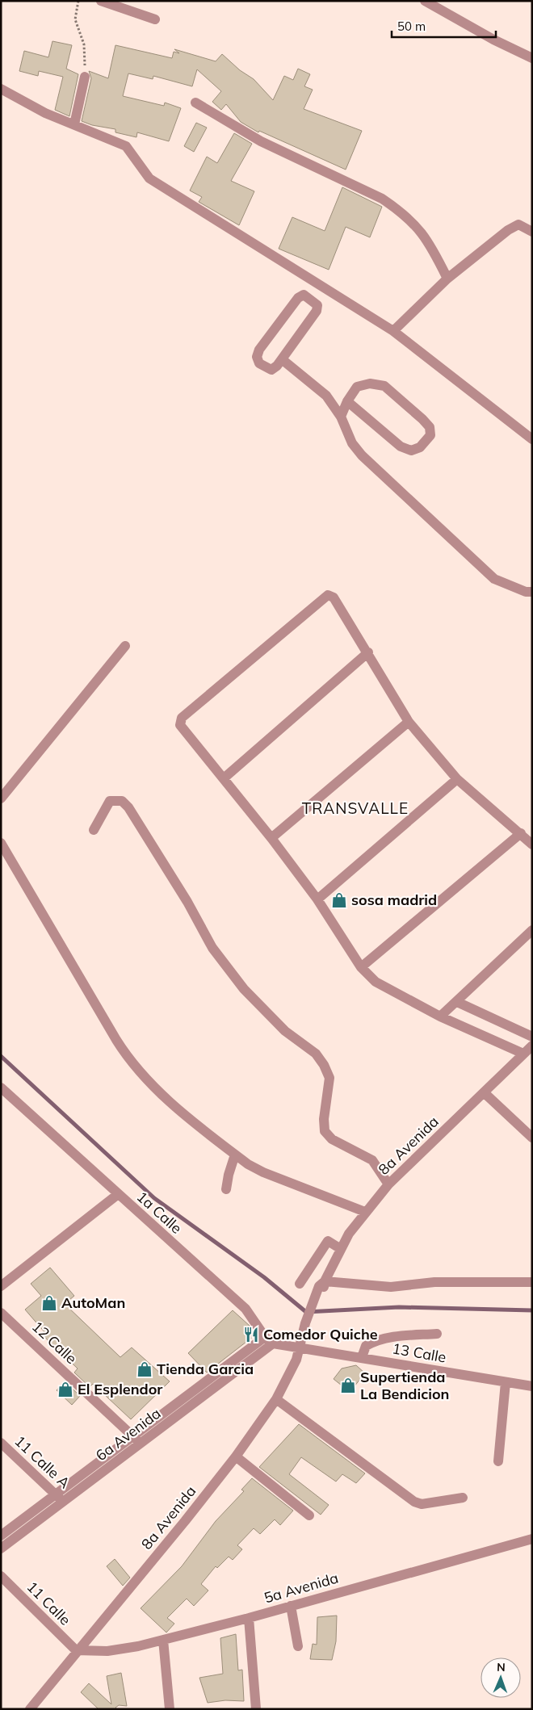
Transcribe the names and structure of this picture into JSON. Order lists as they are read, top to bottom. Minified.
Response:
{"streets":{"street":["8a Avenida","1a Calle","12 Calle","13 Calle","6a Avenida","11 Calle A","5a Avenida","11 Calle"]},"crossings":[["8a Avenida","13 Calle"],["8a Avenida","5a Avenida"],["8a Avenida","11 Calle"],["1a Calle","6a Avenida"],["12 Calle","6a Avenida"],["6a Avenida","11 Calle A"],["5a Avenida","11 Calle"]],"districts":["TRANSVALLE"],"places":{"shop":["sosa madrid","AutoMan","Tienda Garcia","Supertienda La Bendicion","El Esplendor"],"restaurant":["Comedor Quiche"]},"scale_bar":"50 m","north":"top"}
